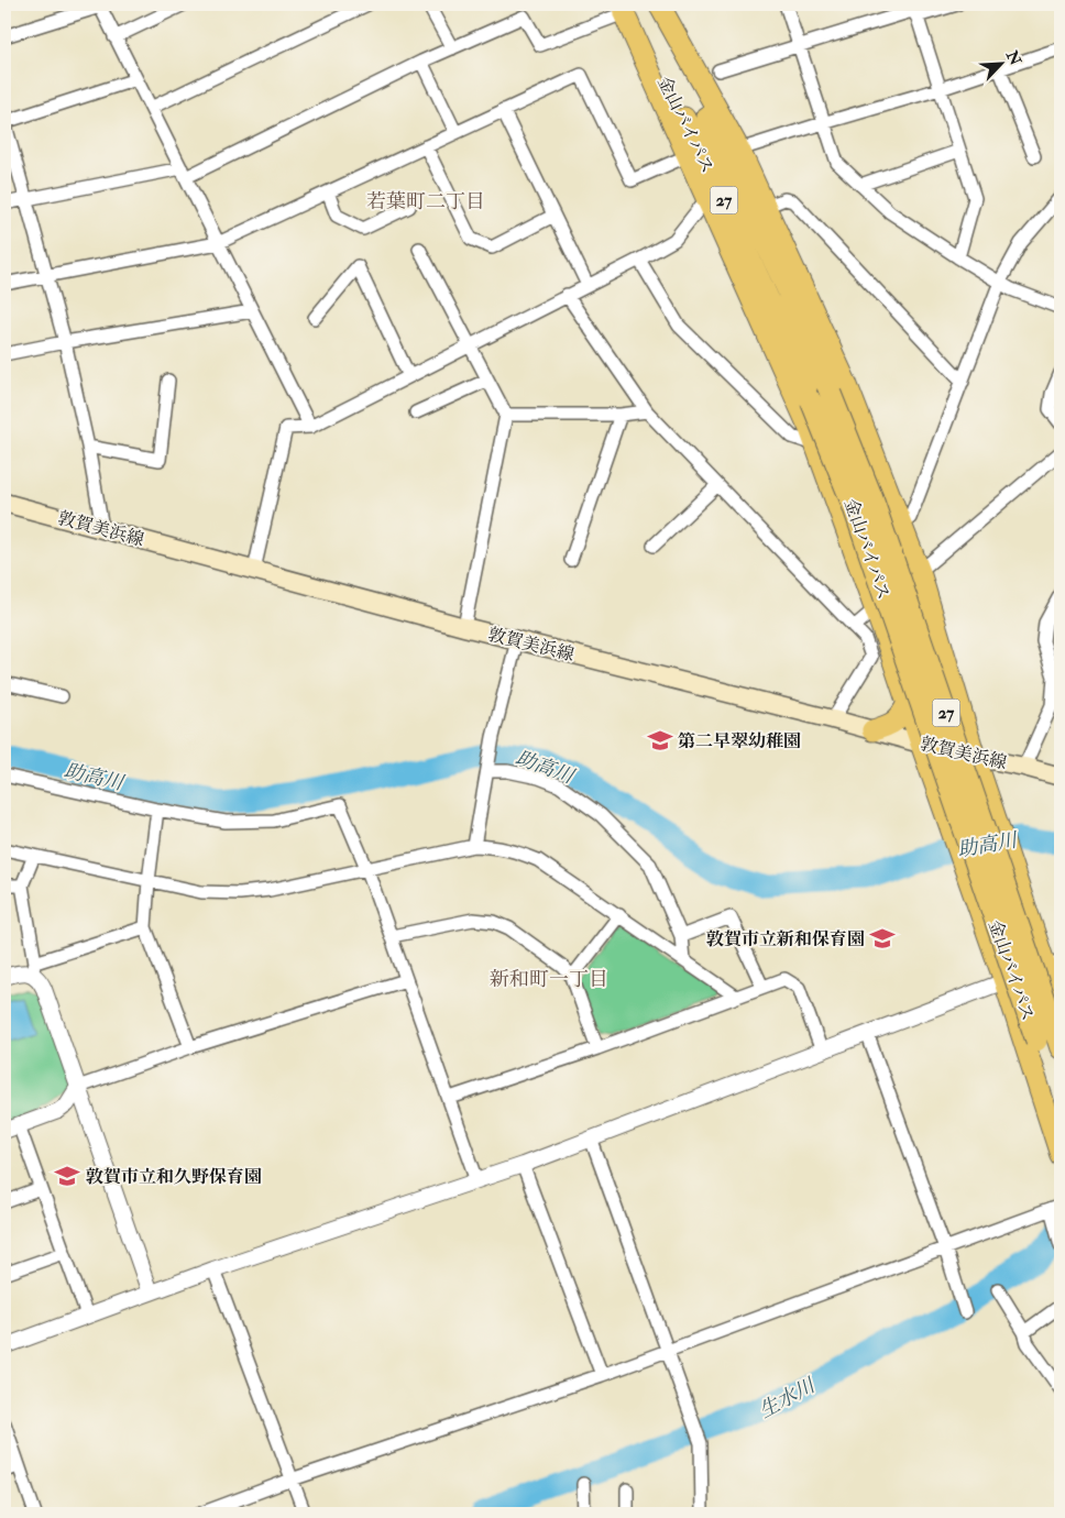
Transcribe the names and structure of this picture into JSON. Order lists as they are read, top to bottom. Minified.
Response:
{"streets":{"highway":["金山バイパス","27"],"main road":["敦賀美浜線"]},"districts":["若葉町二丁目","新和町一丁目"],"water":["助高川","生水川"],"places":{"school or university":["第二早翠幼稚園","敦賀市立新和保育園","敦賀市立和久野保育園"]},"north":"top right"}
